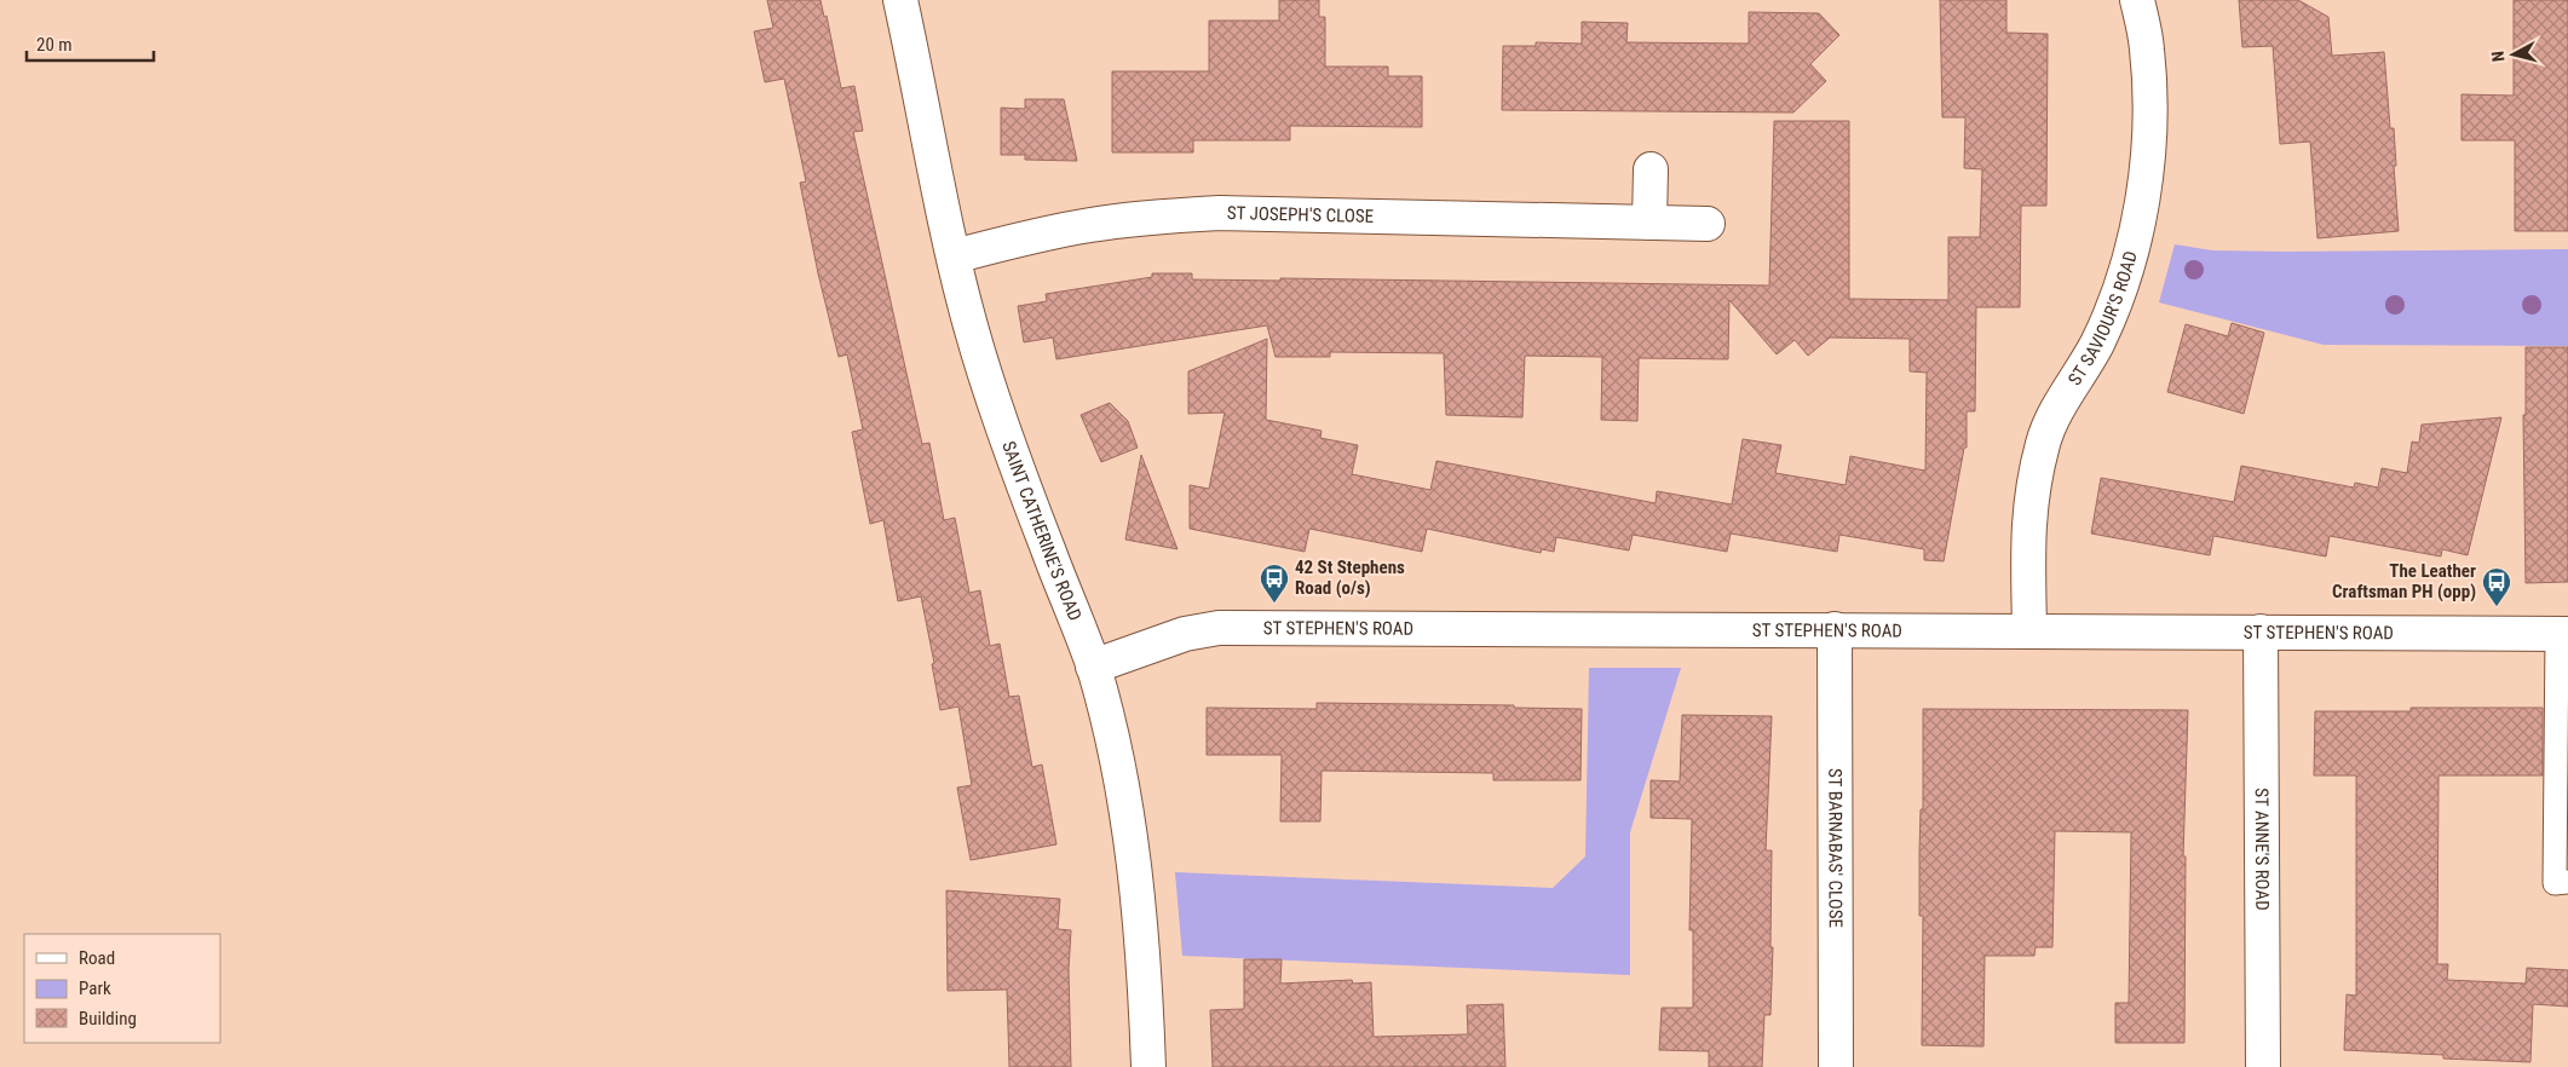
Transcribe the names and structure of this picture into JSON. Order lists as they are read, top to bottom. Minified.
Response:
{"streets":{"street":["ST JOSEPH'S CLOSE","ST SAVIOUR'S ROAD","SAINT CATHERINE'S ROAD","ST STEPHEN'S ROAD","ST BARNABAS' CLOSE","ST ANNE'S ROAD"]},"crossings":[["ST JOSEPH'S CLOSE","SAINT CATHERINE'S ROAD"],["ST SAVIOUR'S ROAD","ST STEPHEN'S ROAD"],["SAINT CATHERINE'S ROAD","ST STEPHEN'S ROAD"],["ST STEPHEN'S ROAD","ST BARNABAS' CLOSE"],["ST STEPHEN'S ROAD","ST ANNE'S ROAD"]],"places":{"bus stop":["42 St Stephens Road (o/s)","The Leather Craftsman PH (opp)"]},"legend":["Road","Park","Building"],"scale_bar":"20 m","north":"left"}
